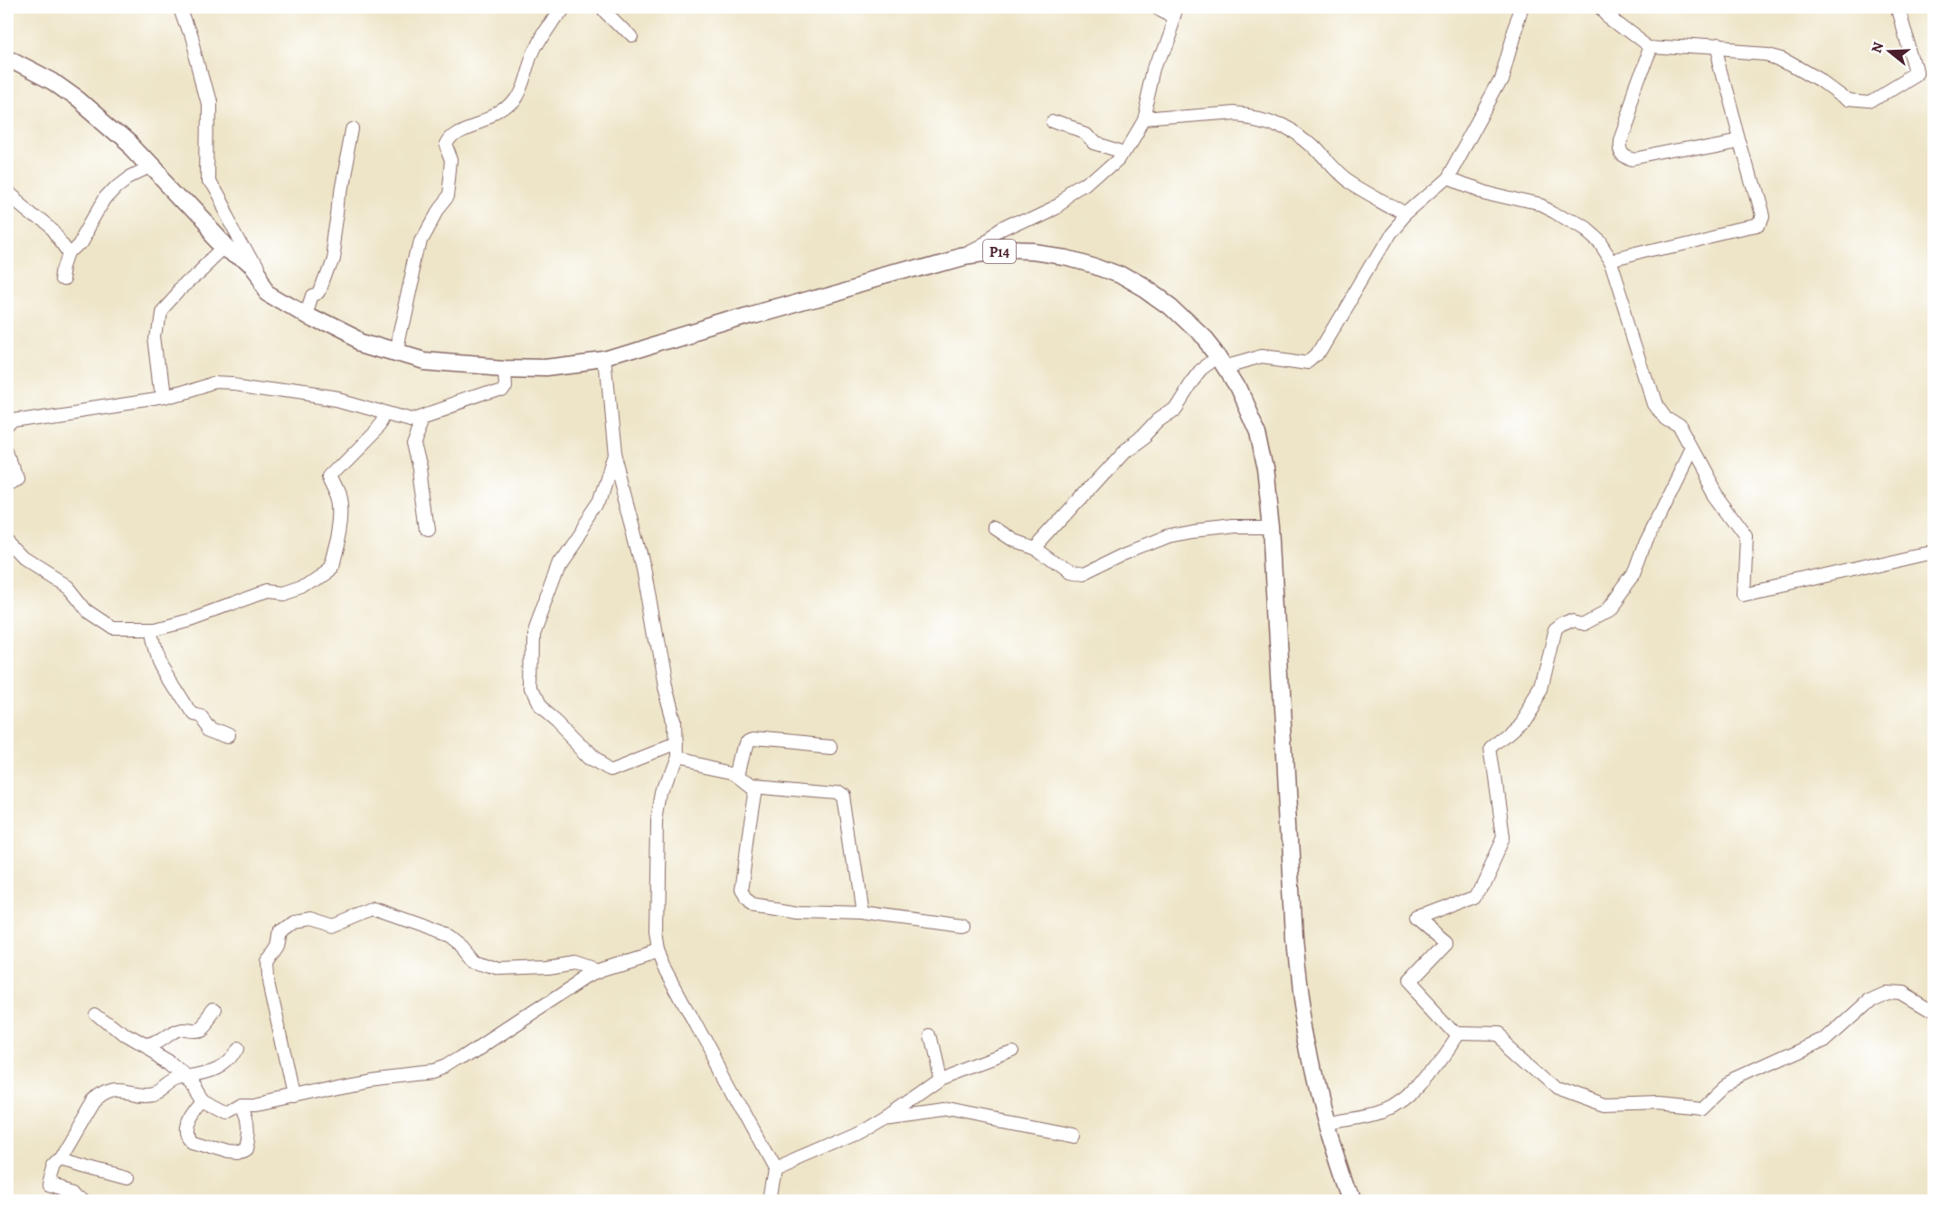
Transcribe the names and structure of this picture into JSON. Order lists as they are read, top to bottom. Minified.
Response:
{"streets":{"main road":["P14"]},"north":"left"}
